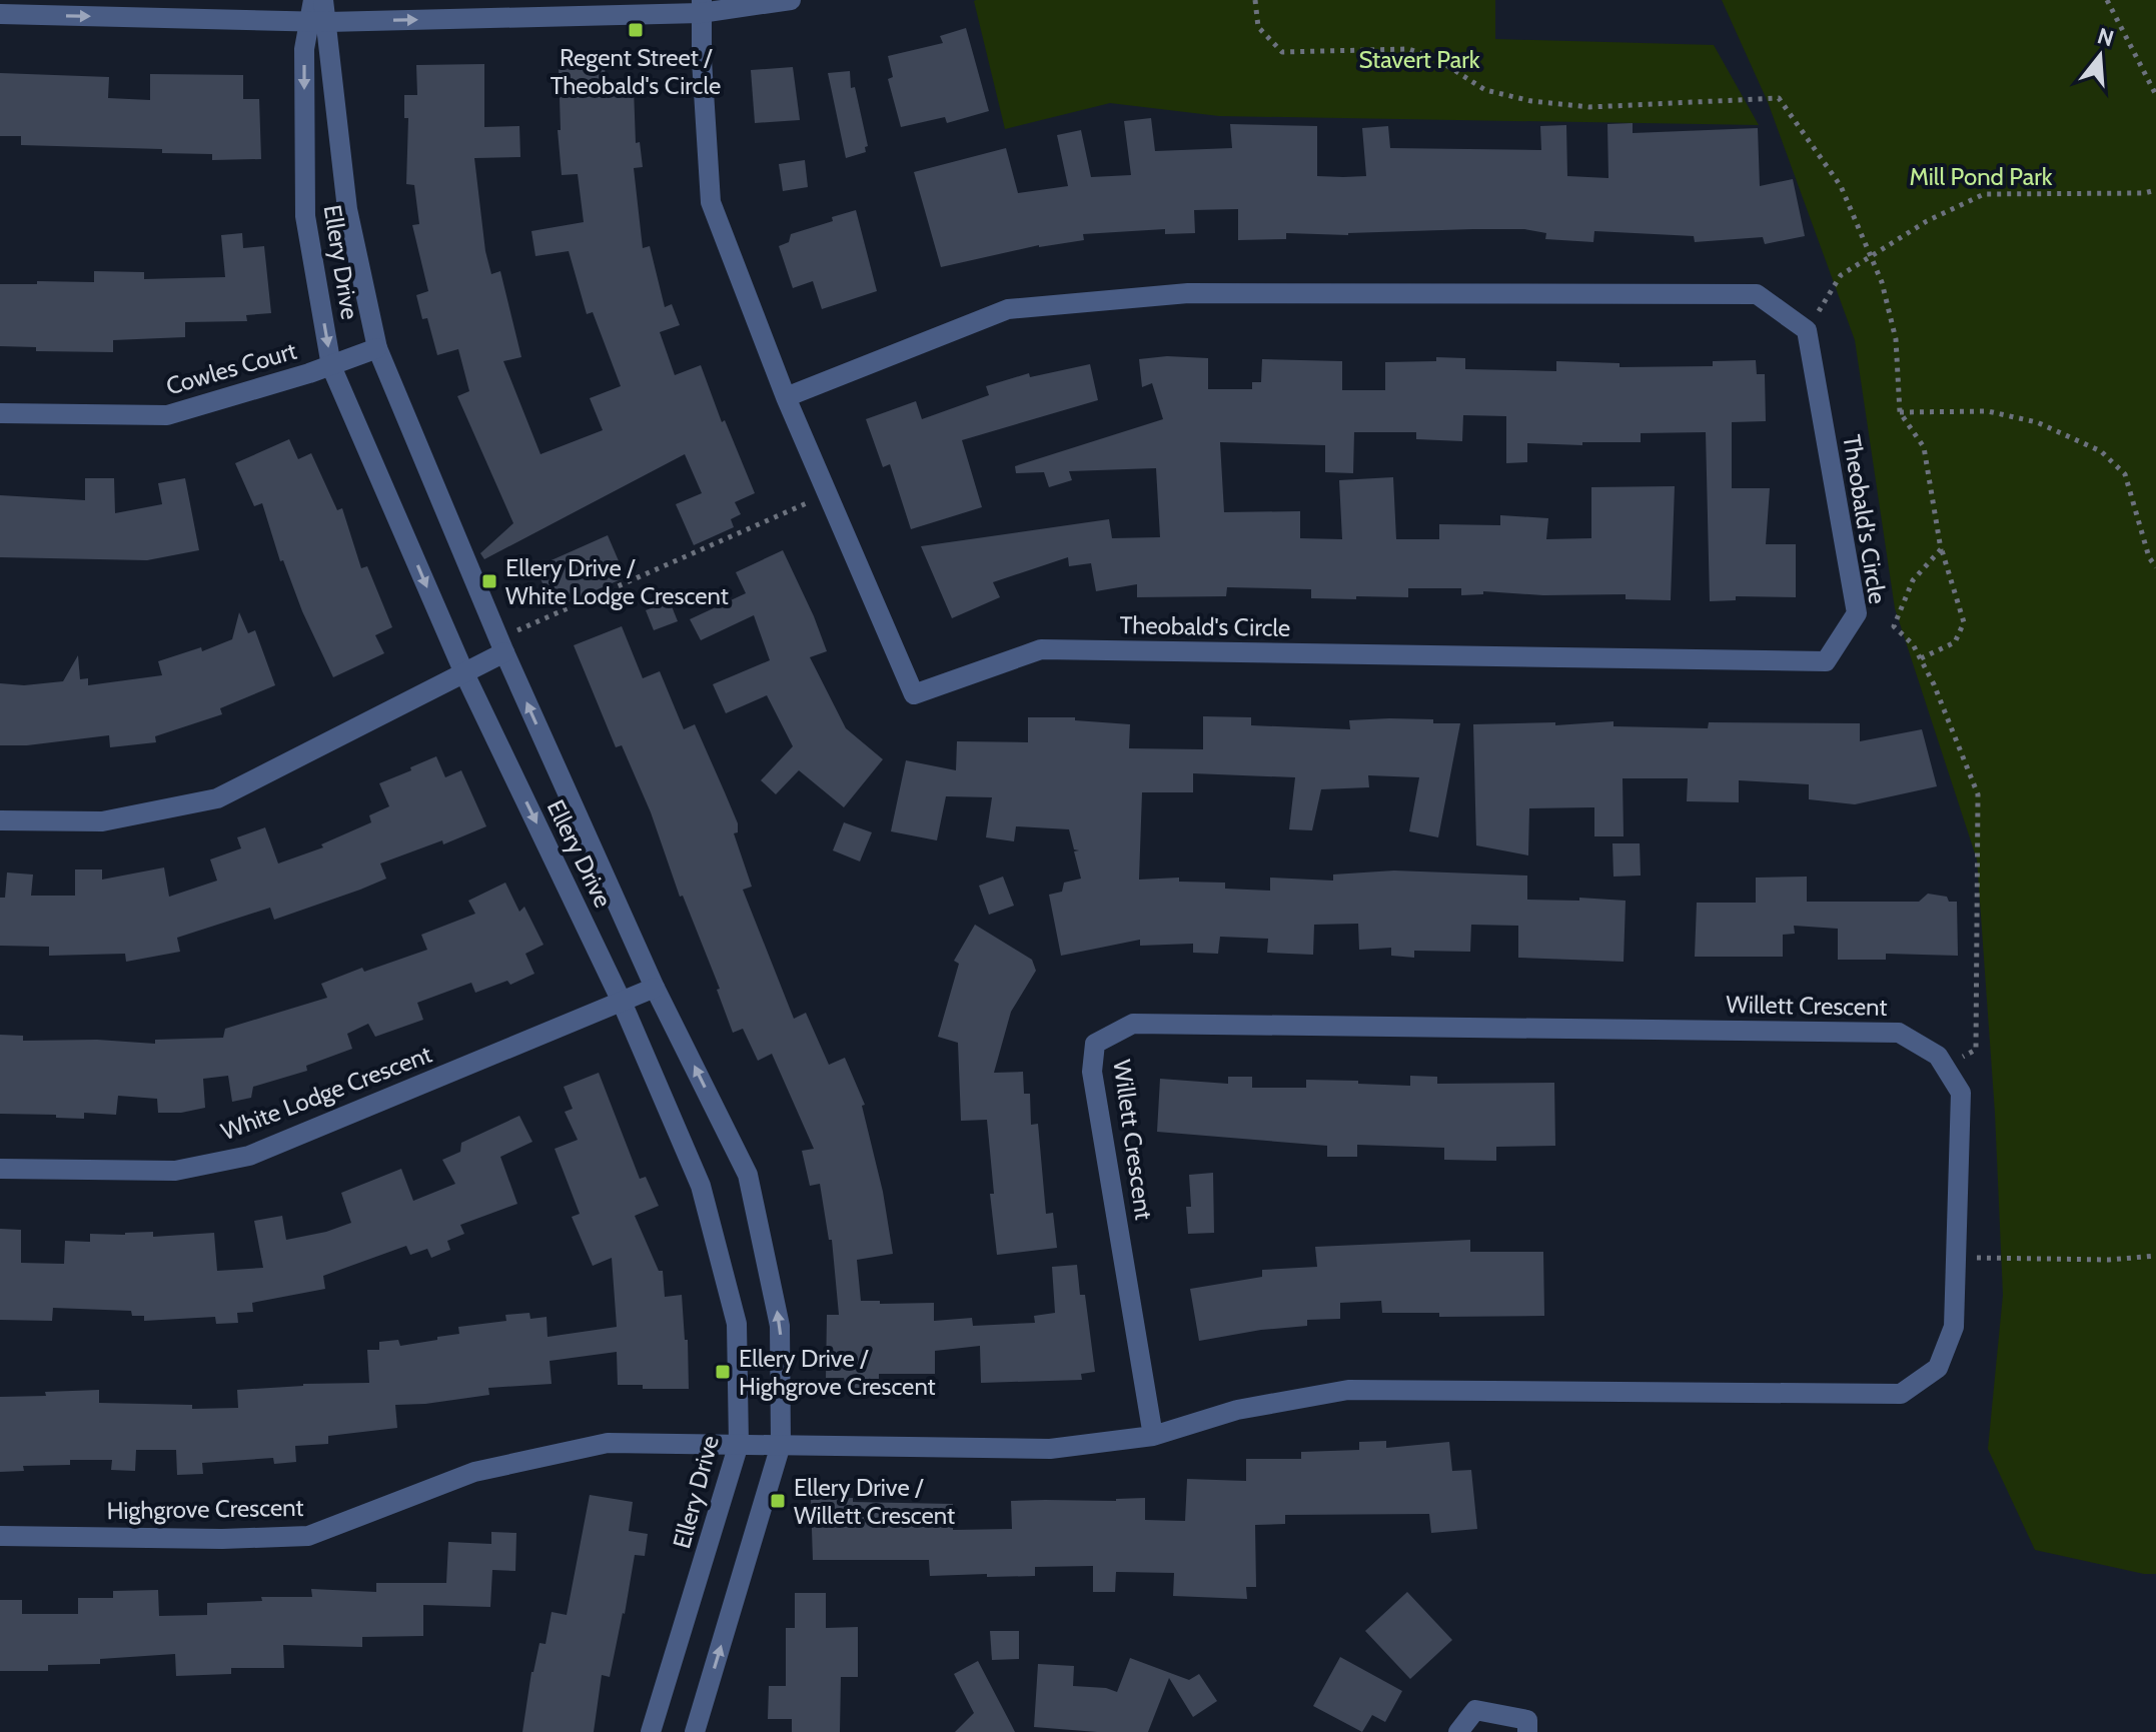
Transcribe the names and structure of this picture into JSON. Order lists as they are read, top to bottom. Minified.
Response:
{"streets":{"street":["Ellery Drive","Cowles Court","Theobald's Circle","Willett Crescent","White Lodge Crescent","Highgrove Crescent"]},"crossings":[["Ellery Drive","Cowles Court"],["Ellery Drive","Willett Crescent"],["Ellery Drive","White Lodge Crescent"],["Ellery Drive","Highgrove Crescent"],["Willett Crescent","Highgrove Crescent"]],"parks":["Stavert Park","Mill Pond Park"],"places":{"transit":["Regent Street / Theobald's Circle","Ellery Drive / White Lodge Crescent","Ellery Drive / Highgrove Crescent","Ellery Drive / Willett Crescent"]},"north":"top"}
